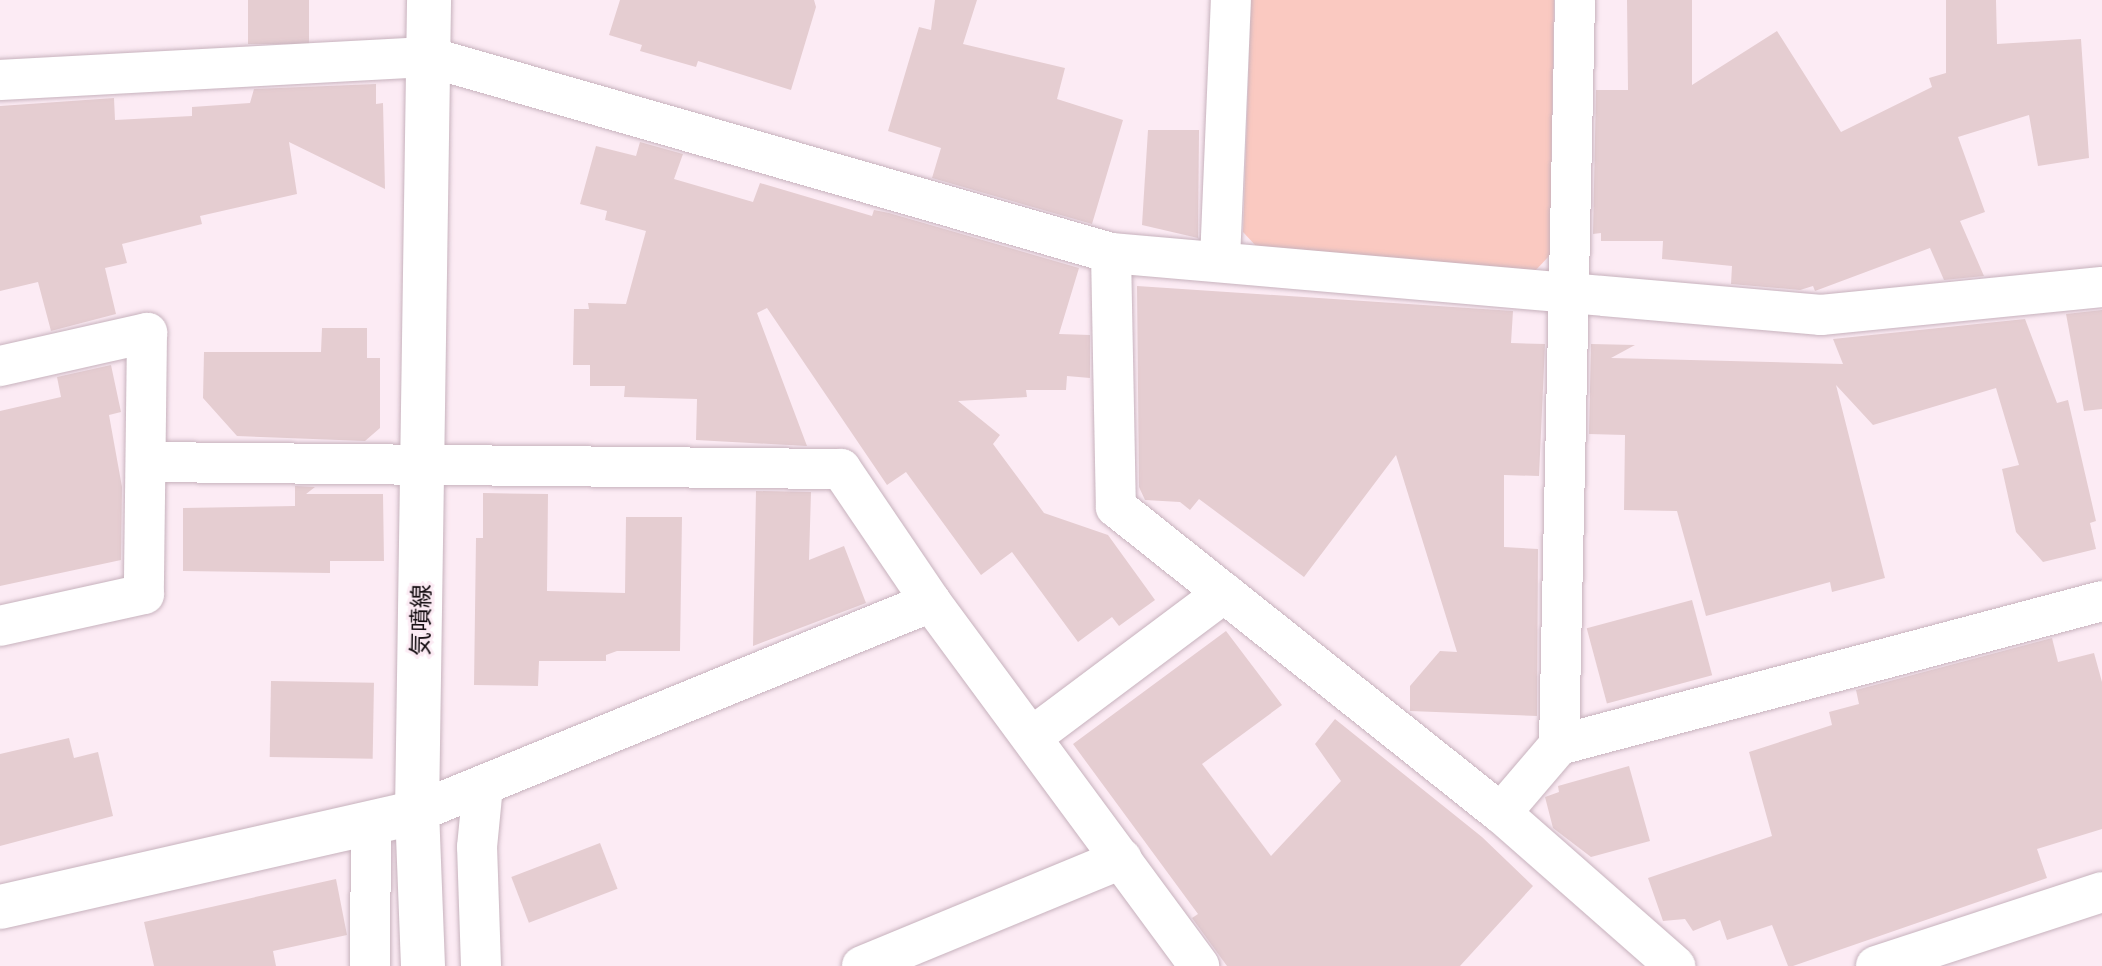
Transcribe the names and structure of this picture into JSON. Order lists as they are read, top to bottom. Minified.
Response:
{"streets":{"street":["気噴線"]}}
